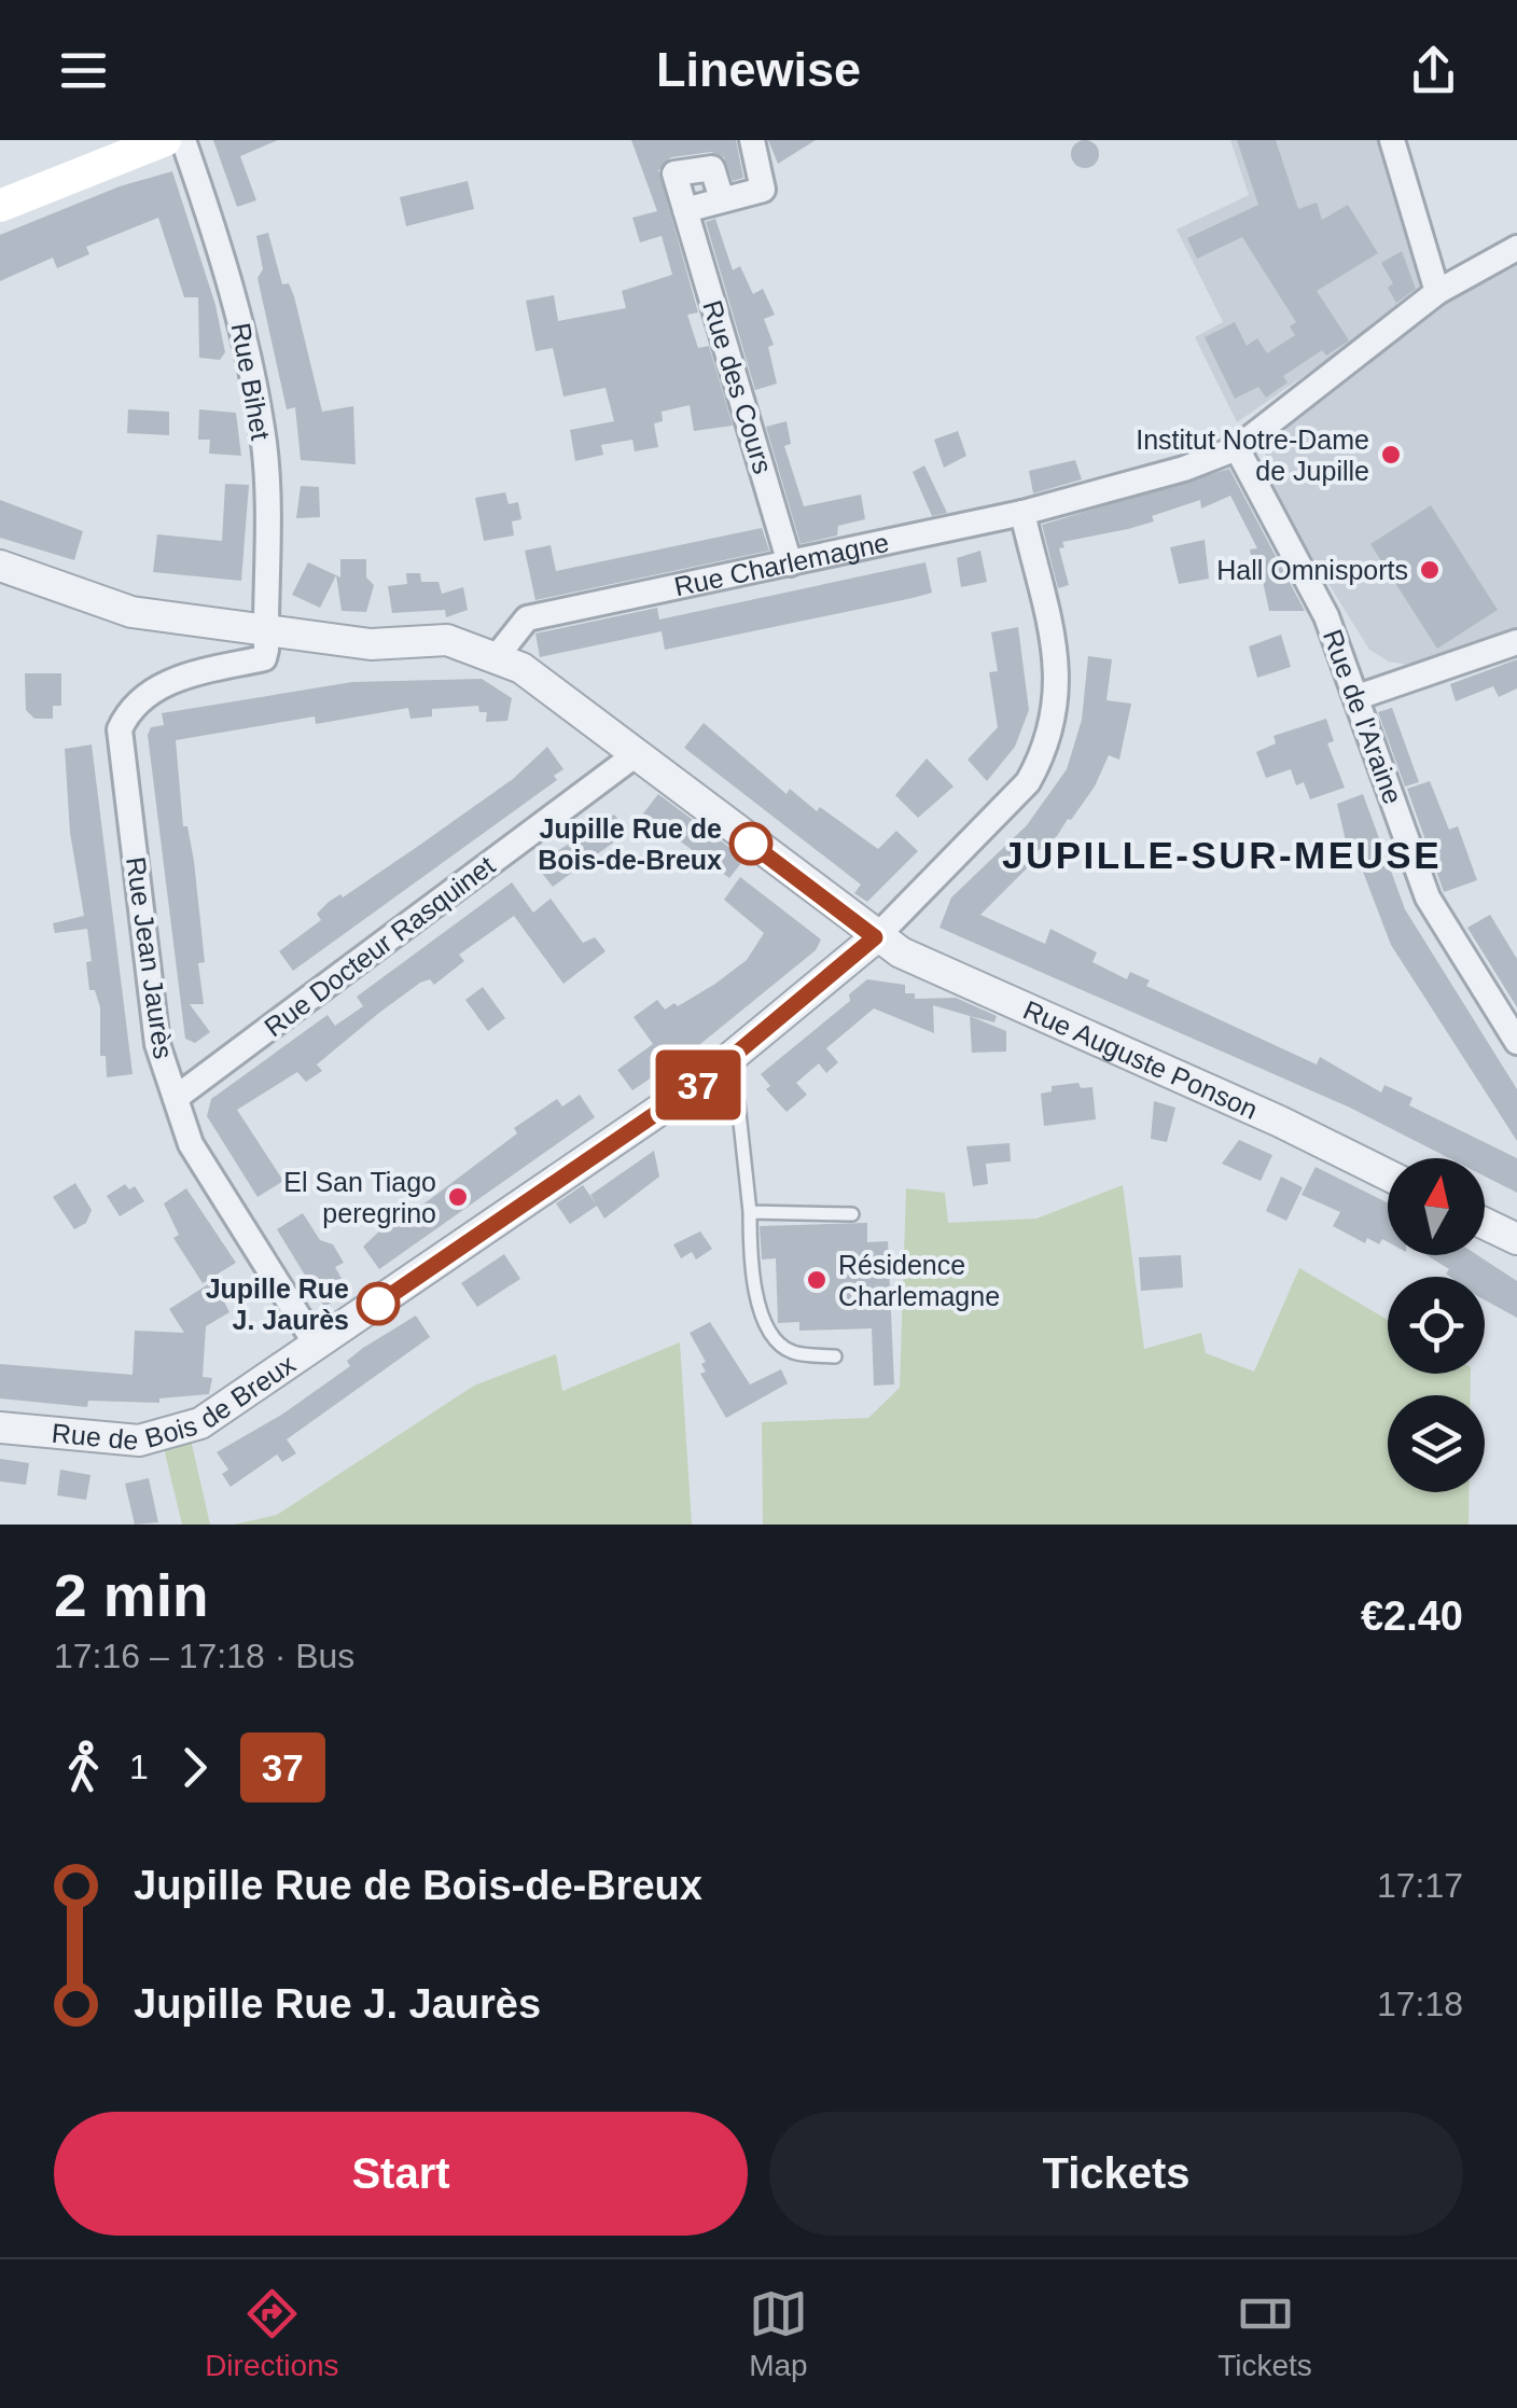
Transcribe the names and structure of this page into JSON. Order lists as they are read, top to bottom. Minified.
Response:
{"streets":{"street":["Rue Bihet","Rue des Cours","Rue Charlemagne","Rue de l'Araine","Rue Docteur Rasquinet","Rue Jean Jaurès","Rue Auguste Ponson","Rue de Bois de Breux"]},"crossings":[["Rue Bihet","Rue Jean Jaurès"],["Rue des Cours","Rue Charlemagne"],["Rue Charlemagne","Rue de l'Araine"],["Rue Charlemagne","Rue Auguste Ponson"],["Rue Charlemagne","Rue de Bois de Breux"],["Rue Docteur Rasquinet","Rue Jean Jaurès"],["Rue Docteur Rasquinet","Rue Auguste Ponson"],["Rue Jean Jaurès","Rue de Bois de Breux"],["Rue Auguste Ponson","Rue de Bois de Breux"]],"districts":["JUPILLE-SUR-MEUSE"],"places":["Institut Notre-Dame de Jupille","Hall Omnisports","Jupille Rue de Bois-de-Breux","El San Tiago peregrino","Résidence Charlemagne","Jupille Rue J. Jaurès"],"lines":["bus line 37"],"north":"top","page":{"header":"Linewise","on_map":"37","heading":["2 min","17:16 – 17:18 · Bus","€2.40"],"legs":["1","37"],"list":[{"name":"Jupille Rue de Bois-de-Breux","value":"17:17"},{"name":"Jupille Rue J. Jaurès","value":"17:18"}],"buttons":["Start","Tickets"],"tabs":["Directions","Map","Tickets"]}}
